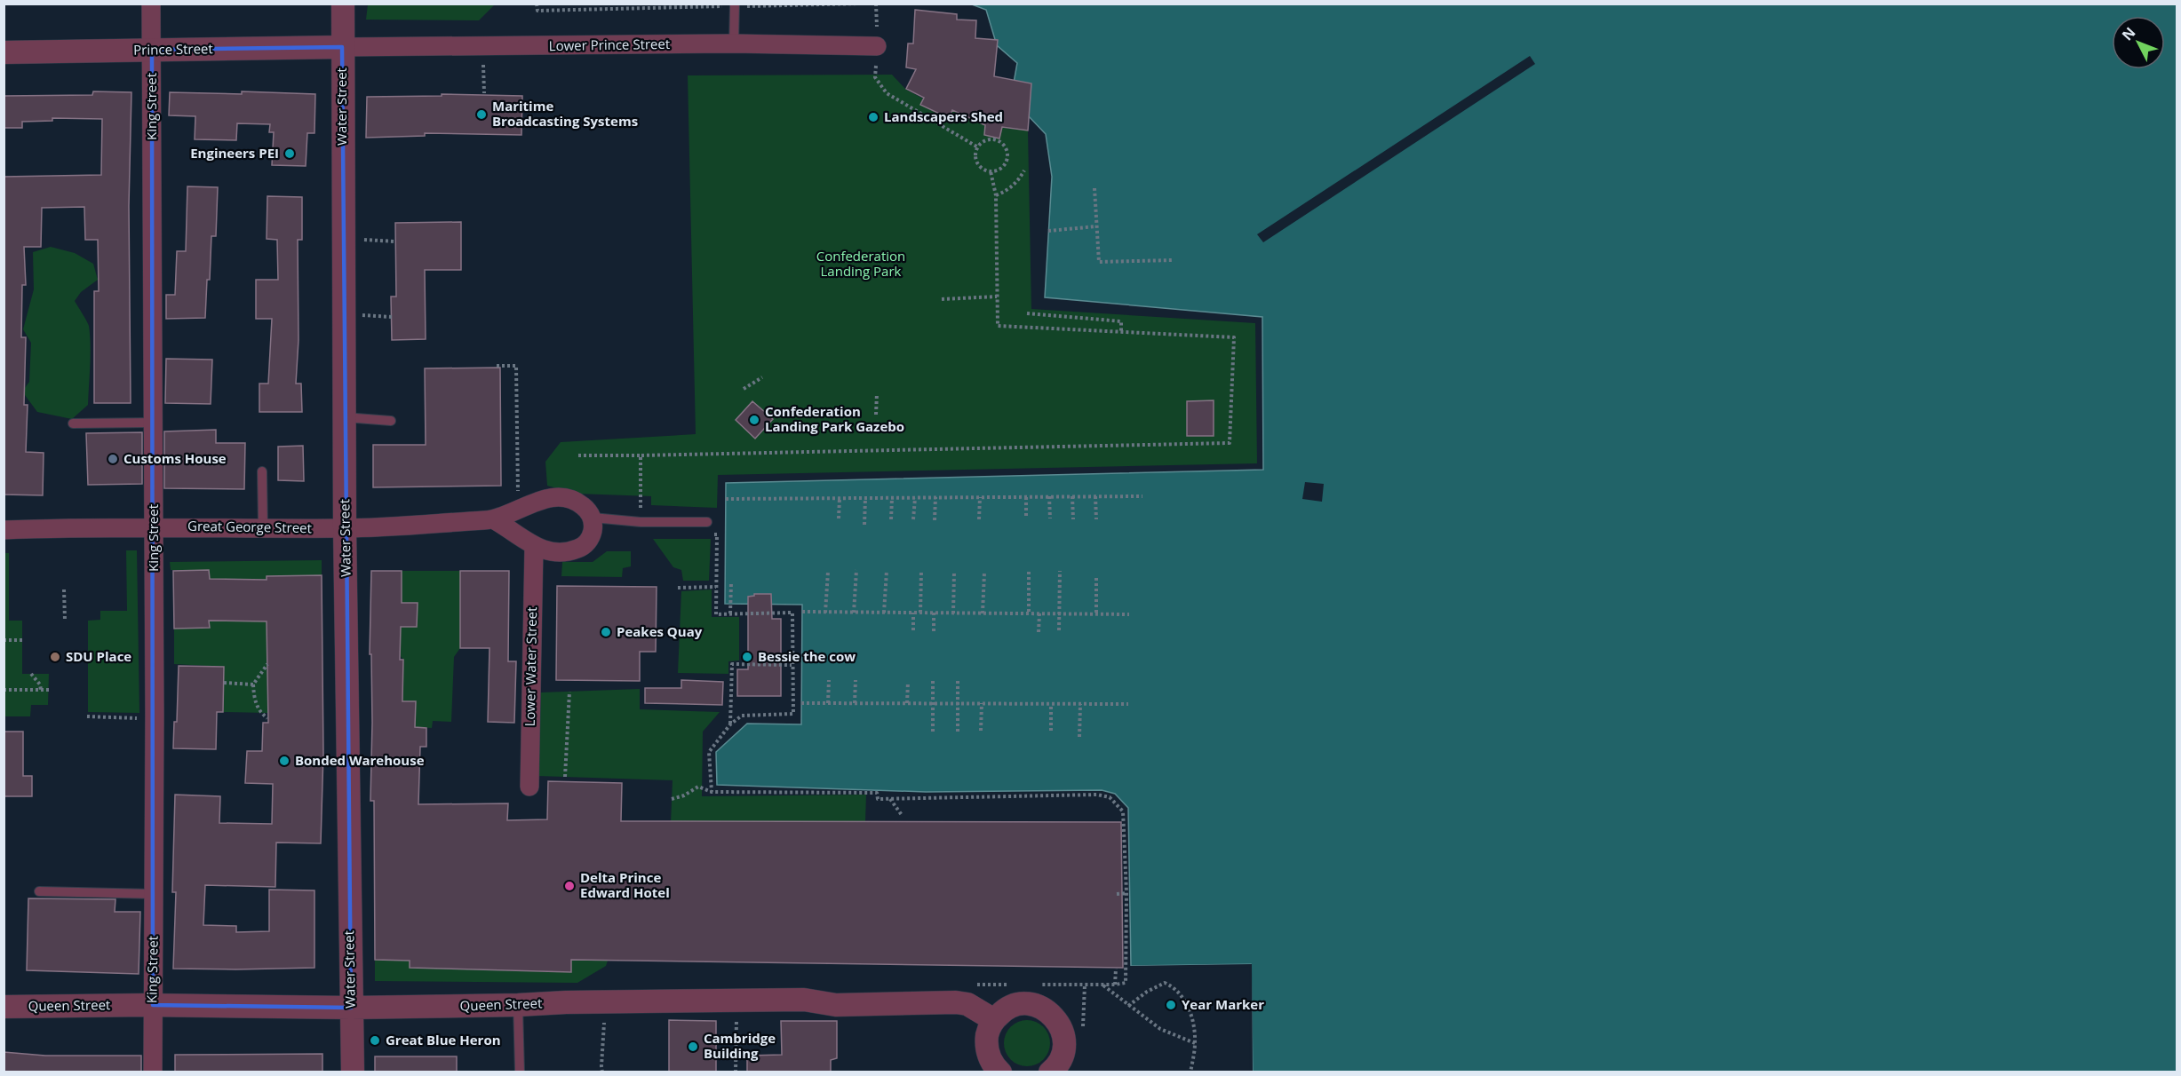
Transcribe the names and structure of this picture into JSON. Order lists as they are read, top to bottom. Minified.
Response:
{"streets":{"street":["Lower Prince Street","Prince Street","King Street","Water Street","Great George Street","Lower Water Street","Queen Street"]},"crossings":[["Lower Prince Street","Prince Street"],["Lower Prince Street","Water Street"],["Prince Street","King Street"],["Prince Street","Water Street"],["King Street","Great George Street"],["King Street","Queen Street"],["Water Street","Great George Street"],["Water Street","Queen Street"]],"parks":["Confederation Landing Park"],"places":["Maritime Broadcasting Systems","Landscapers Shed","Engineers PEI","Confederation Landing Park Gazebo","Customs House","Peakes Quay","SDU Place","Bessie the cow","Bonded Warehouse","Delta Prince Edward Hotel","Year Marker","Great Blue Heron","Cambridge Building"],"north":"top left"}
